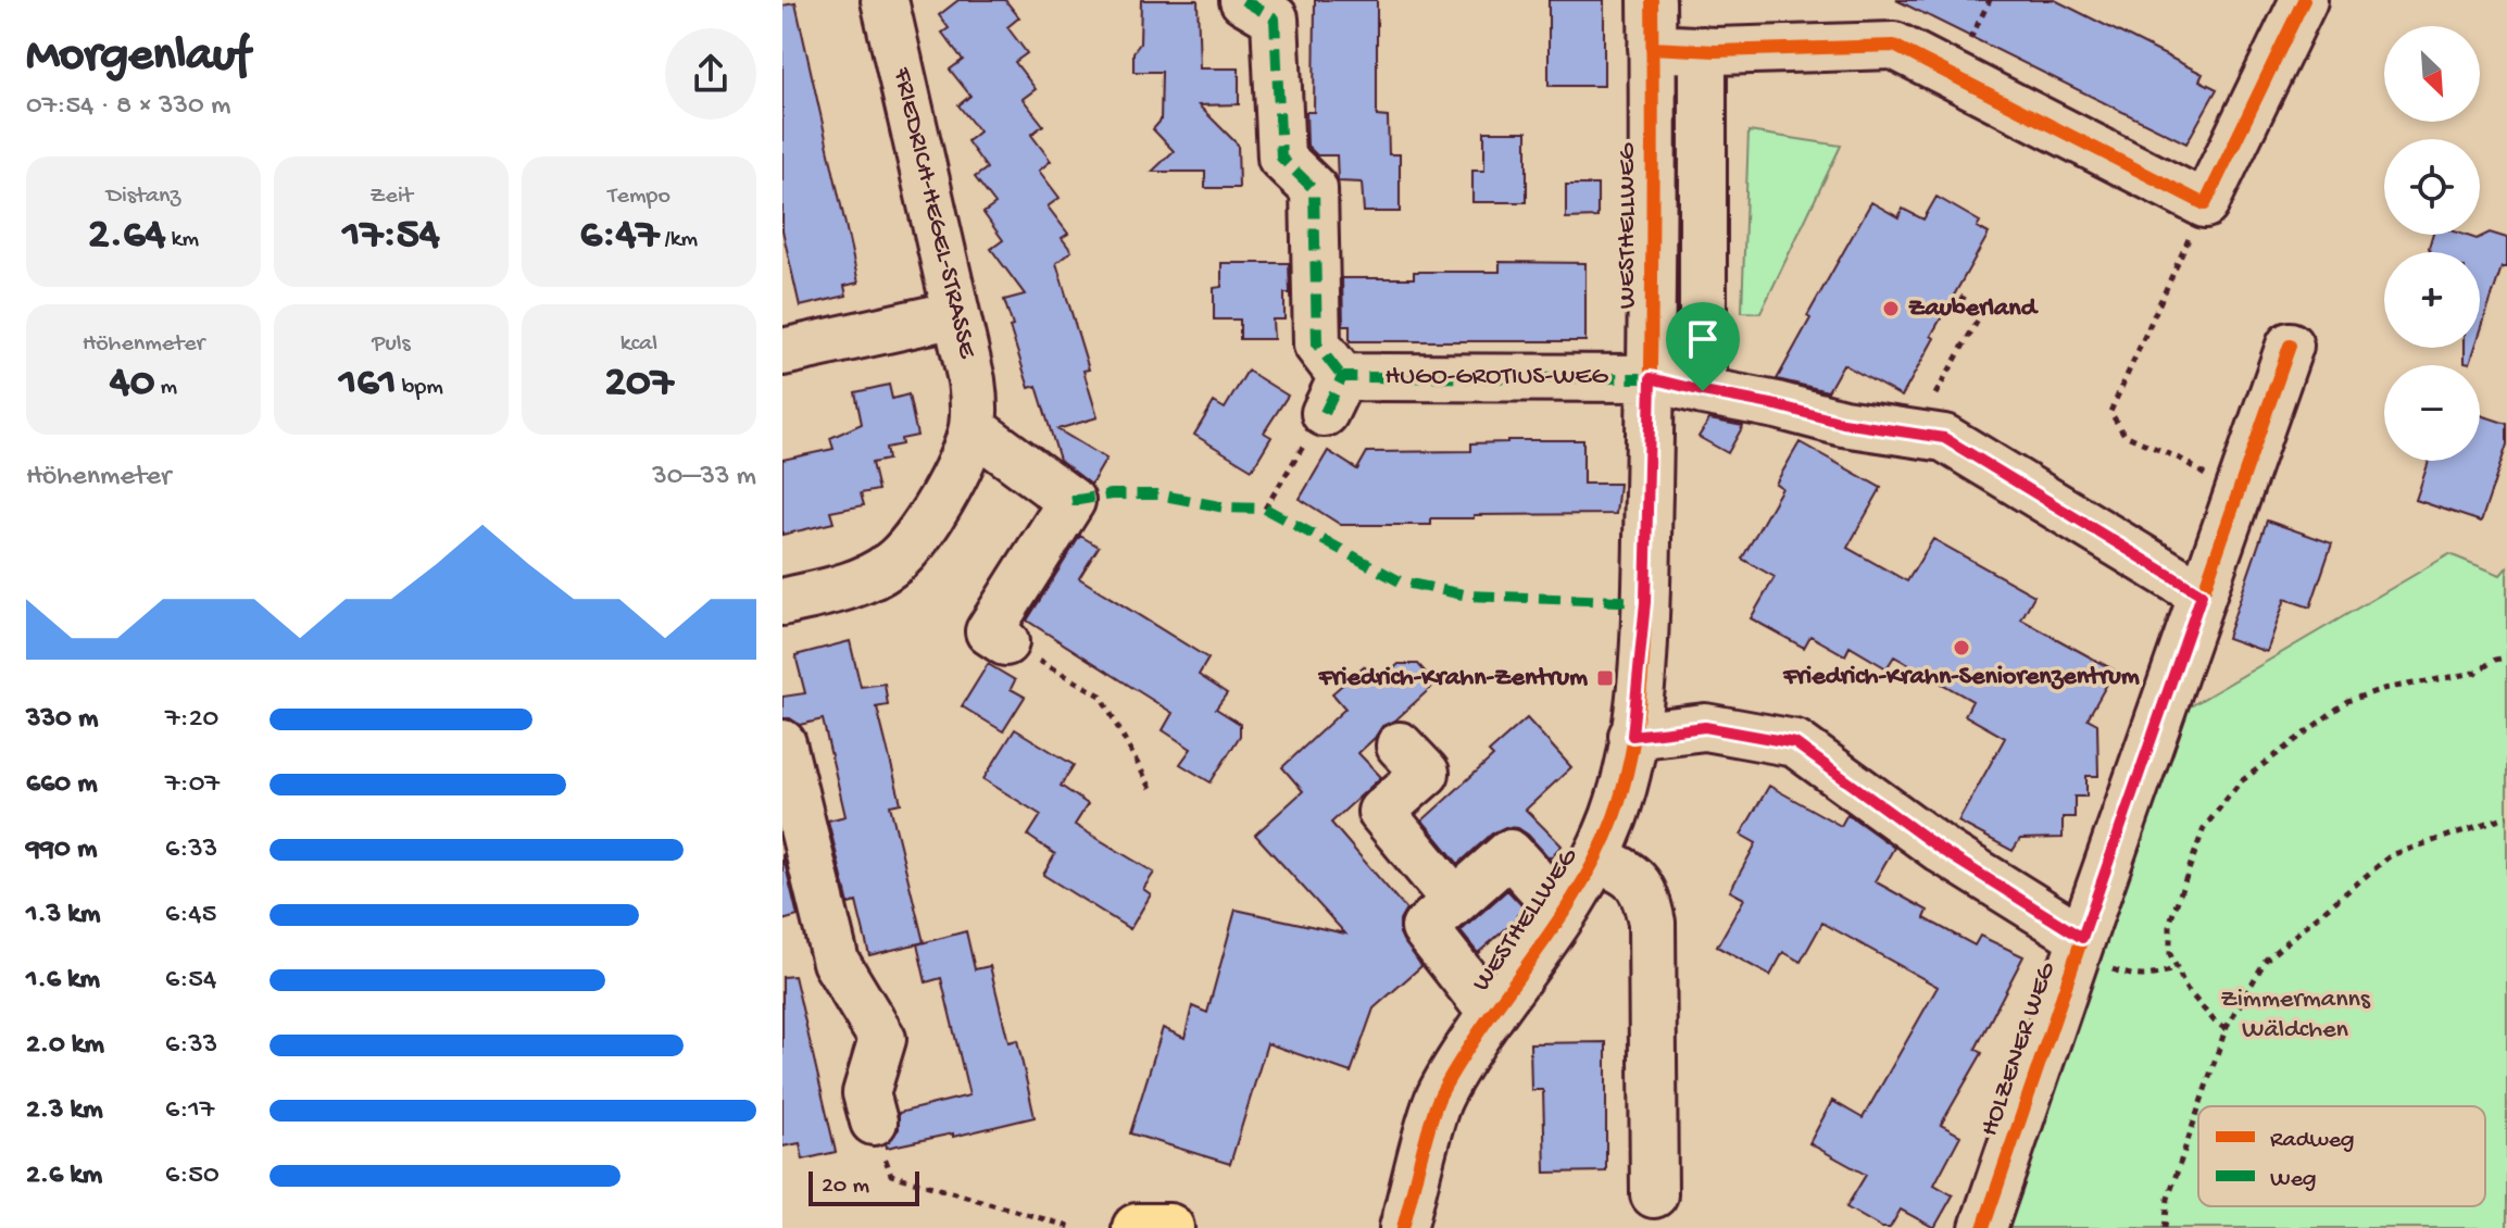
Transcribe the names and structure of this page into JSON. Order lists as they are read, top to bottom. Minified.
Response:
{"streets":{"street":["FRIEDRICH-HEGEL-STRASSE","WESTHELLWEG","HUGO-GROTIUS-WEG","HOLZENER WEG"]},"crossings":[["WESTHELLWEG","HUGO-GROTIUS-WEG"],["HUGO-GROTIUS-WEG","HOLZENER WEG"]],"parks":["Zimmermanns Wäldchen"],"places":{"other":["Zauberland","Friedrich-Krahn-Seniorenzentrum"],"transit":["Friedrich-Krahn-Zentrum"]},"legend":["Radweg","Weg"],"scale_bar":"20 m","north":"bottom right","page":{"heading":["Morgenlauf","07:54 · 8 × 330 m"],"map_buttons":["+","−"],"stats":[["Distanz","2.64 km"],["Zeit","17:54"],["Tempo","6:47 /km"],["Höhenmeter","40 m"],["Puls","161 bpm"],["kcal","207"]],"chart":["Höhenmeter","30–33 m"],"list":[{"name":"330 m","note":"7:20"},{"name":"660 m","note":"7:07"},{"name":"990 m","note":"6:33"},{"name":"1.3 km","note":"6:45"},{"name":"1.6 km","note":"6:54"},{"name":"2.0 km","note":"6:33"},{"name":"2.3 km","note":"6:17"},{"name":"2.6 km","note":"6:50"}],"scale":"20 m"}}
